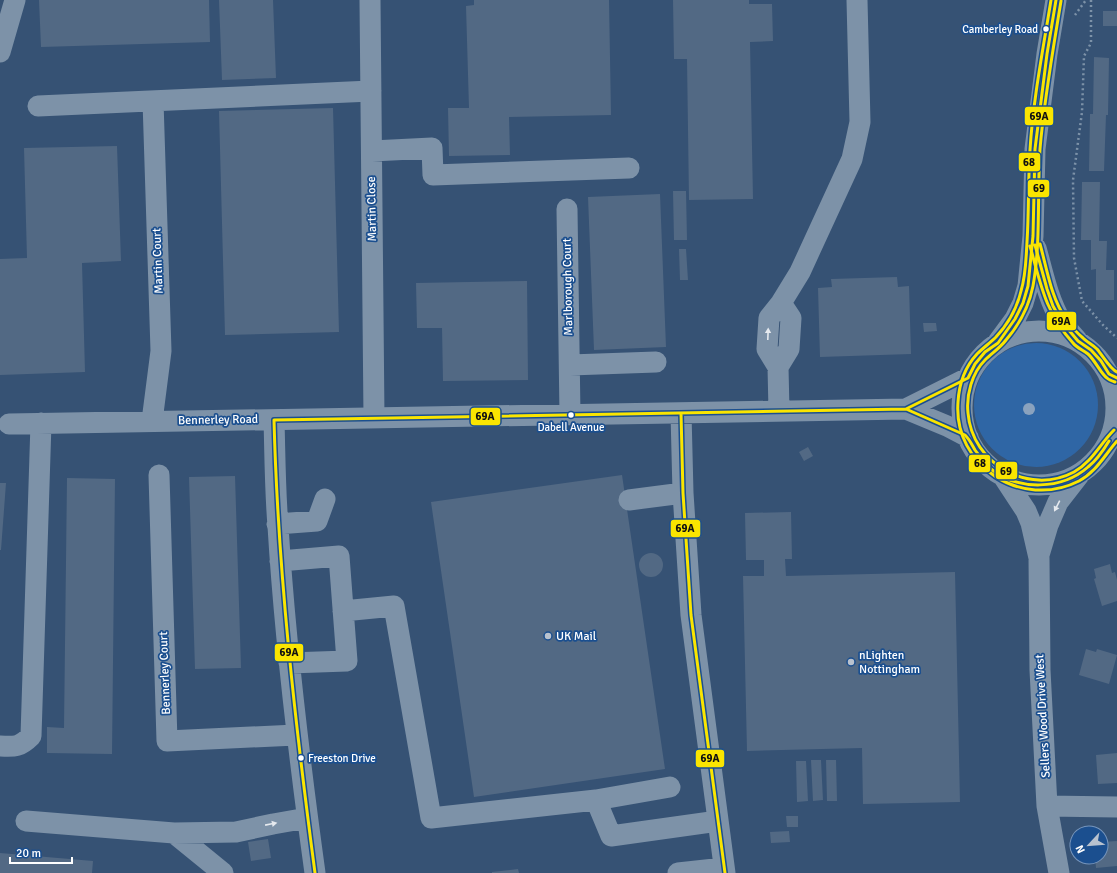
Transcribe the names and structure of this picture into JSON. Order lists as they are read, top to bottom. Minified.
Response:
{"streets":{"street":["Martin Close","Martin Court","Marlborough Court","Bennerley Road","Bennerley Court","Sellers Wood Drive West"]},"crossings":[["Martin Close","Bennerley Road"],["Martin Court","Bennerley Road"],["Marlborough Court","Bennerley Road"]],"places":["Camberley Road","Dabell Avenue","UK Mail","nLighten Nottingham","Freeston Drive"],"lines":["transit line 69A","transit line 68","transit line 69"],"scale_bar":"20 m","north":"bottom left"}
